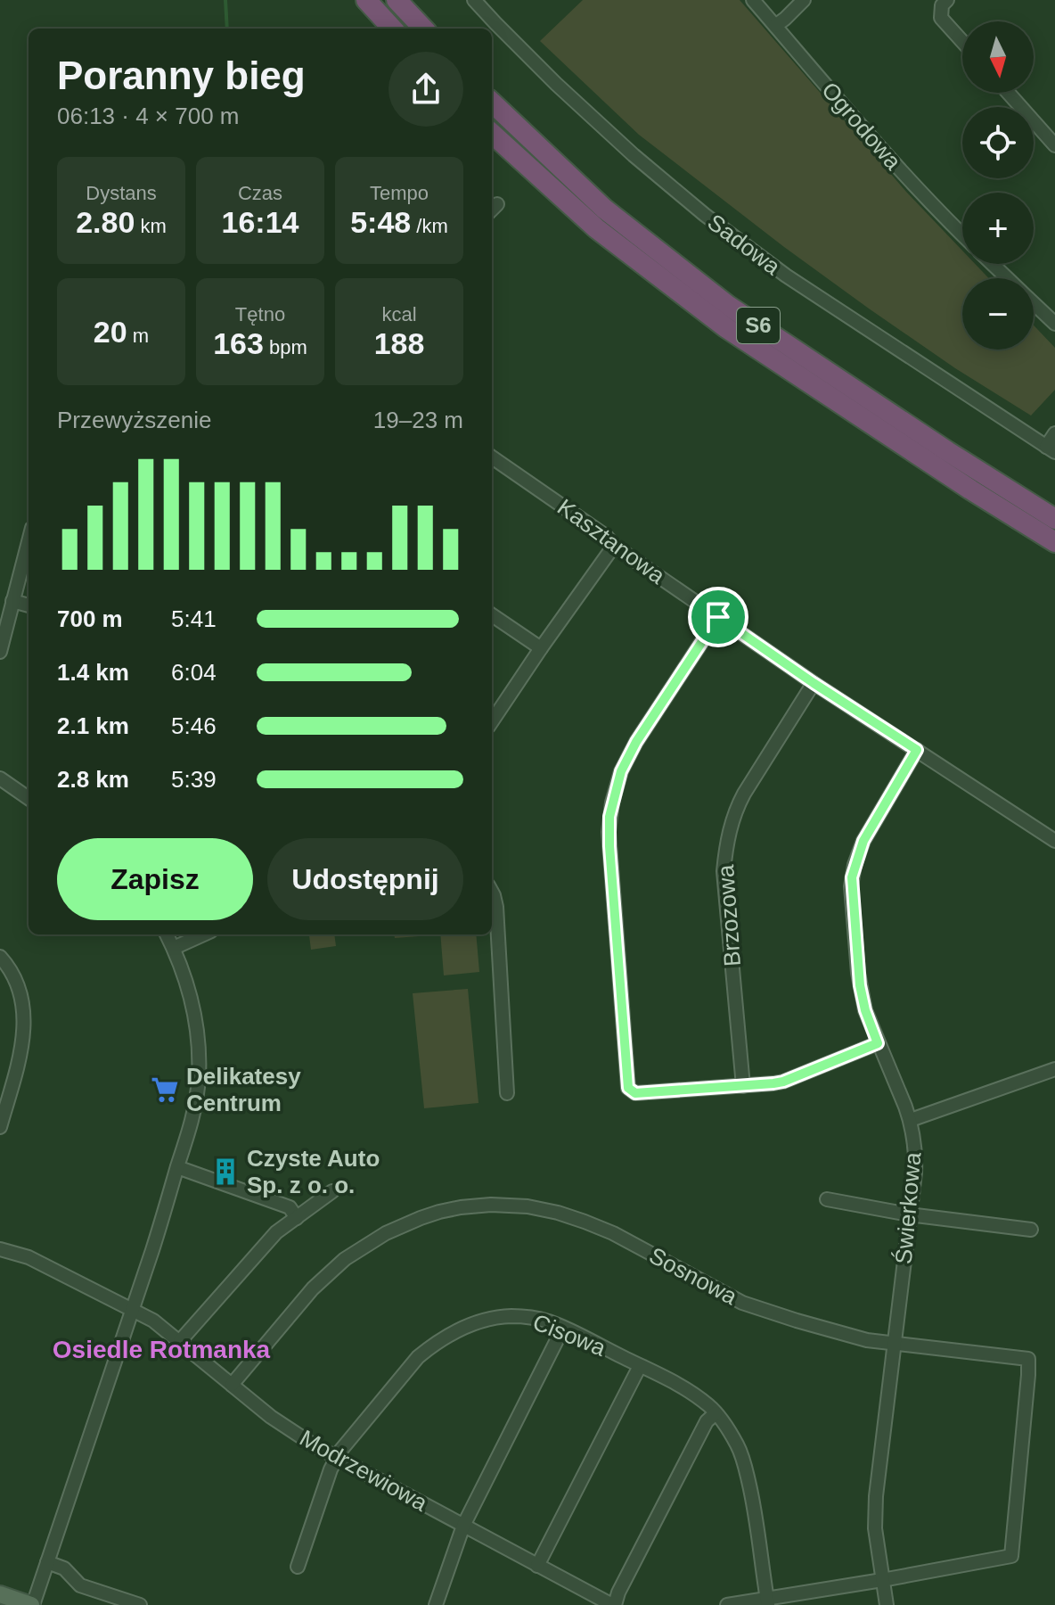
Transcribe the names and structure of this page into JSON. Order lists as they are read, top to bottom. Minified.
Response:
{"streets":{"highway":["S6"],"street":["Ogrodowa","Sadowa","Kasztanowa","Brzozowa","Świerkowa","Sosnowa","Cisowa","Modrzewiowa"]},"crossings":[["Kasztanowa","Brzozowa"],["Kasztanowa","Świerkowa"],["Świerkowa","Sosnowa"],["Sosnowa","Modrzewiowa"],["Cisowa","Modrzewiowa"]],"districts":["Osiedle Rotmanka"],"places":{"supermarket":["Delikatesy Centrum"],"building":["Czyste Auto Sp. z o. o."]},"north":"bottom","page":{"map_buttons":["+","−"],"heading":["Poranny bieg","06:13 · 4 × 700 m"],"stats":[["Dystans","2.80 km"],["Czas","16:14"],["Tempo","5:48 /km"],["20 m"],["Tętno","163 bpm"],["kcal","188"]],"chart":["Przewyższenie","19–23 m"],"list":[{"name":"700 m","note":"5:41"},{"name":"1.4 km","note":"6:04"},{"name":"2.1 km","note":"5:46"},{"name":"2.8 km","note":"5:39"}],"buttons":["Zapisz","Udostępnij"]}}
